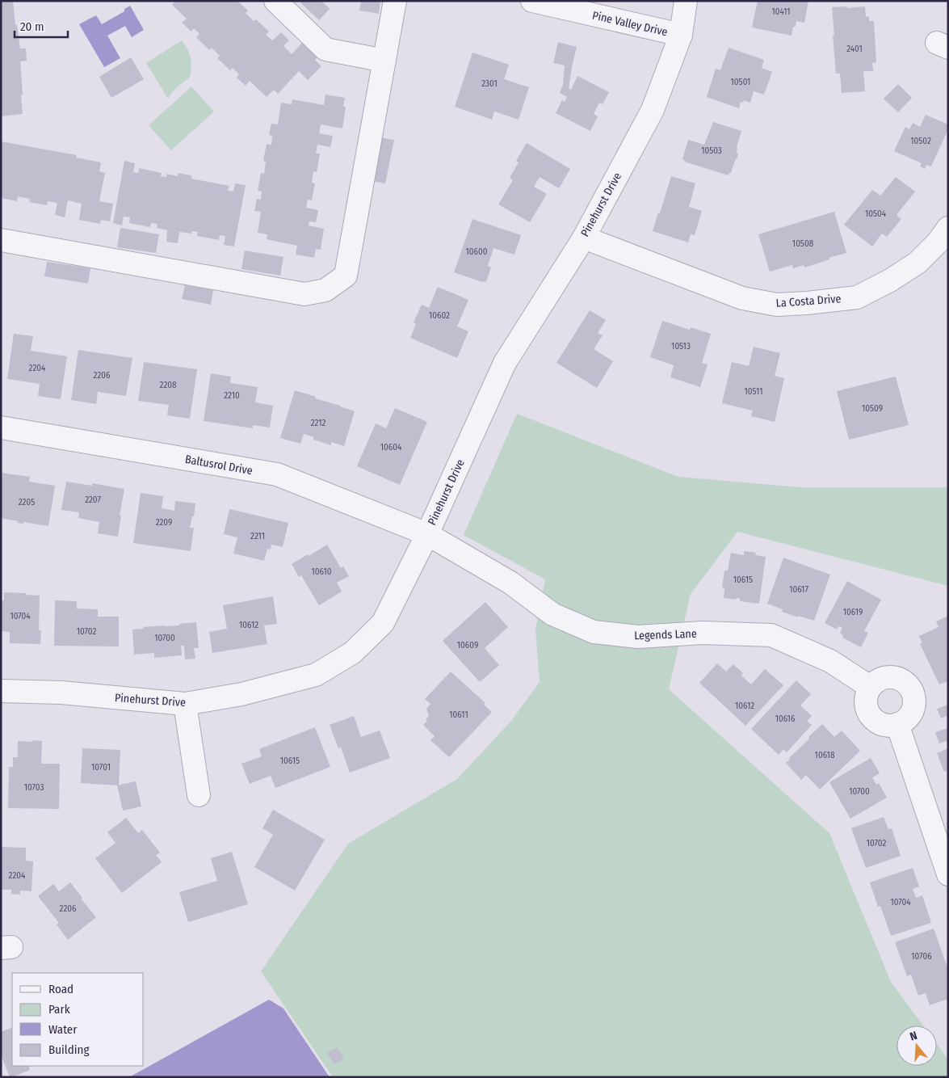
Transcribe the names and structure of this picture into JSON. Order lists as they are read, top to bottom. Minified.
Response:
{"streets":{"street":["Pine Valley Drive","Pinehurst Drive","La Costa Drive","Baltusrol Drive","Legends Lane"]},"crossings":[["Pine Valley Drive","Pinehurst Drive"],["Pinehurst Drive","La Costa Drive"],["Pinehurst Drive","Baltusrol Drive"],["Pinehurst Drive","Legends Lane"],["Baltusrol Drive","Legends Lane"]],"house_numbers":["10411","2401","10501","2301","10502","10503","10504","10508","10600","10602","10513","2204","2206","2208","10511","2210","10509","2212","10604","2207","2205","2209","2211","10610","10615","10617","10619","10704","10612","10702","10700","10609","10612","10611","10616","10618","10615","10701","10703","10700","10702","2204","10704","2206","10706"],"legend":["Road","Park","Water","Building"],"scale_bar":"20 m","north":"top"}
